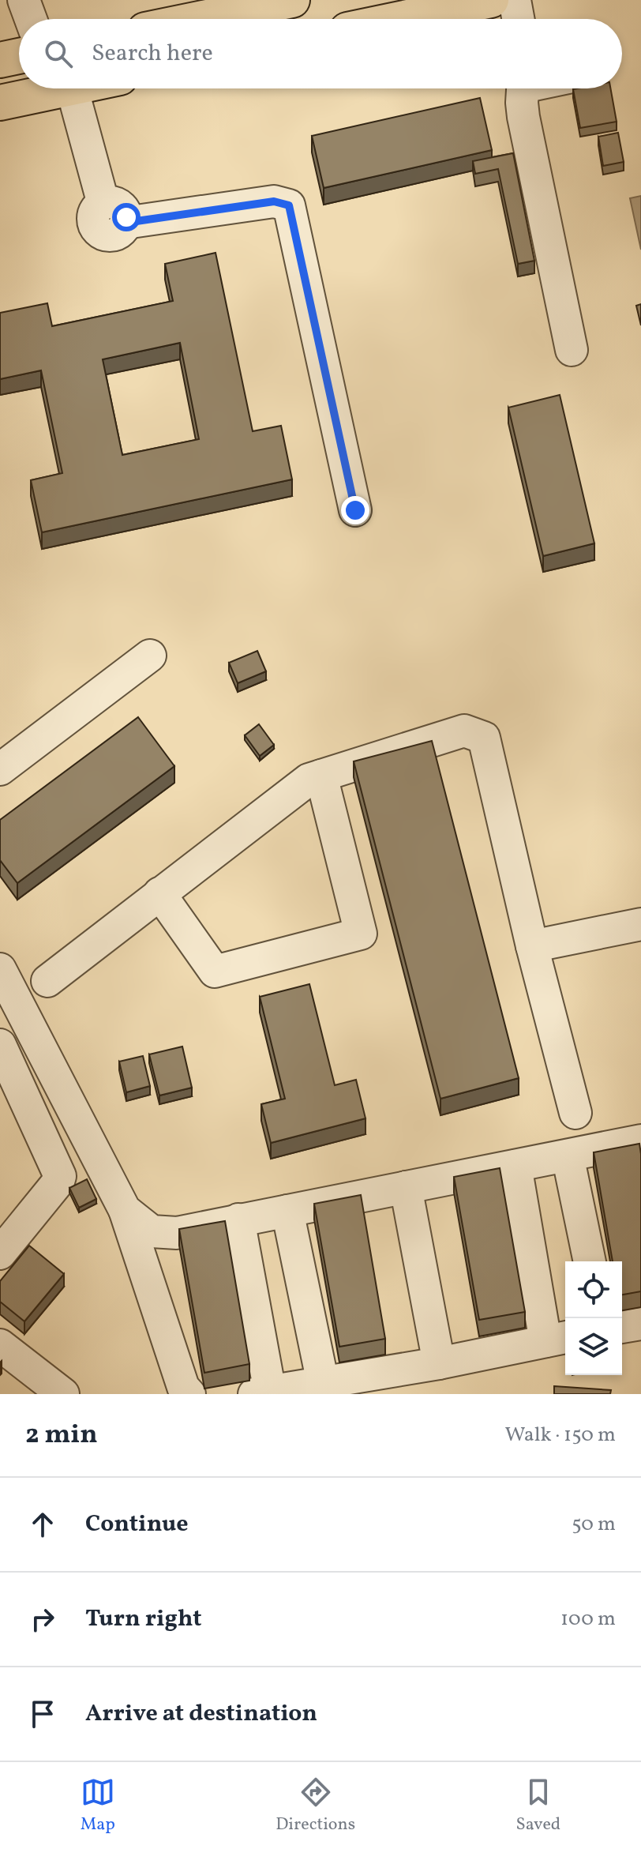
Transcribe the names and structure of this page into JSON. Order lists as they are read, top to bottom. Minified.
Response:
{"page":{"search":"Search here","heading":["2 min","Walk · 150 m"],"list":[["Continue","50 m"],["Turn right","100 m"],"Arrive at destination"],"nav":["Map","Directions","Saved"]}}
